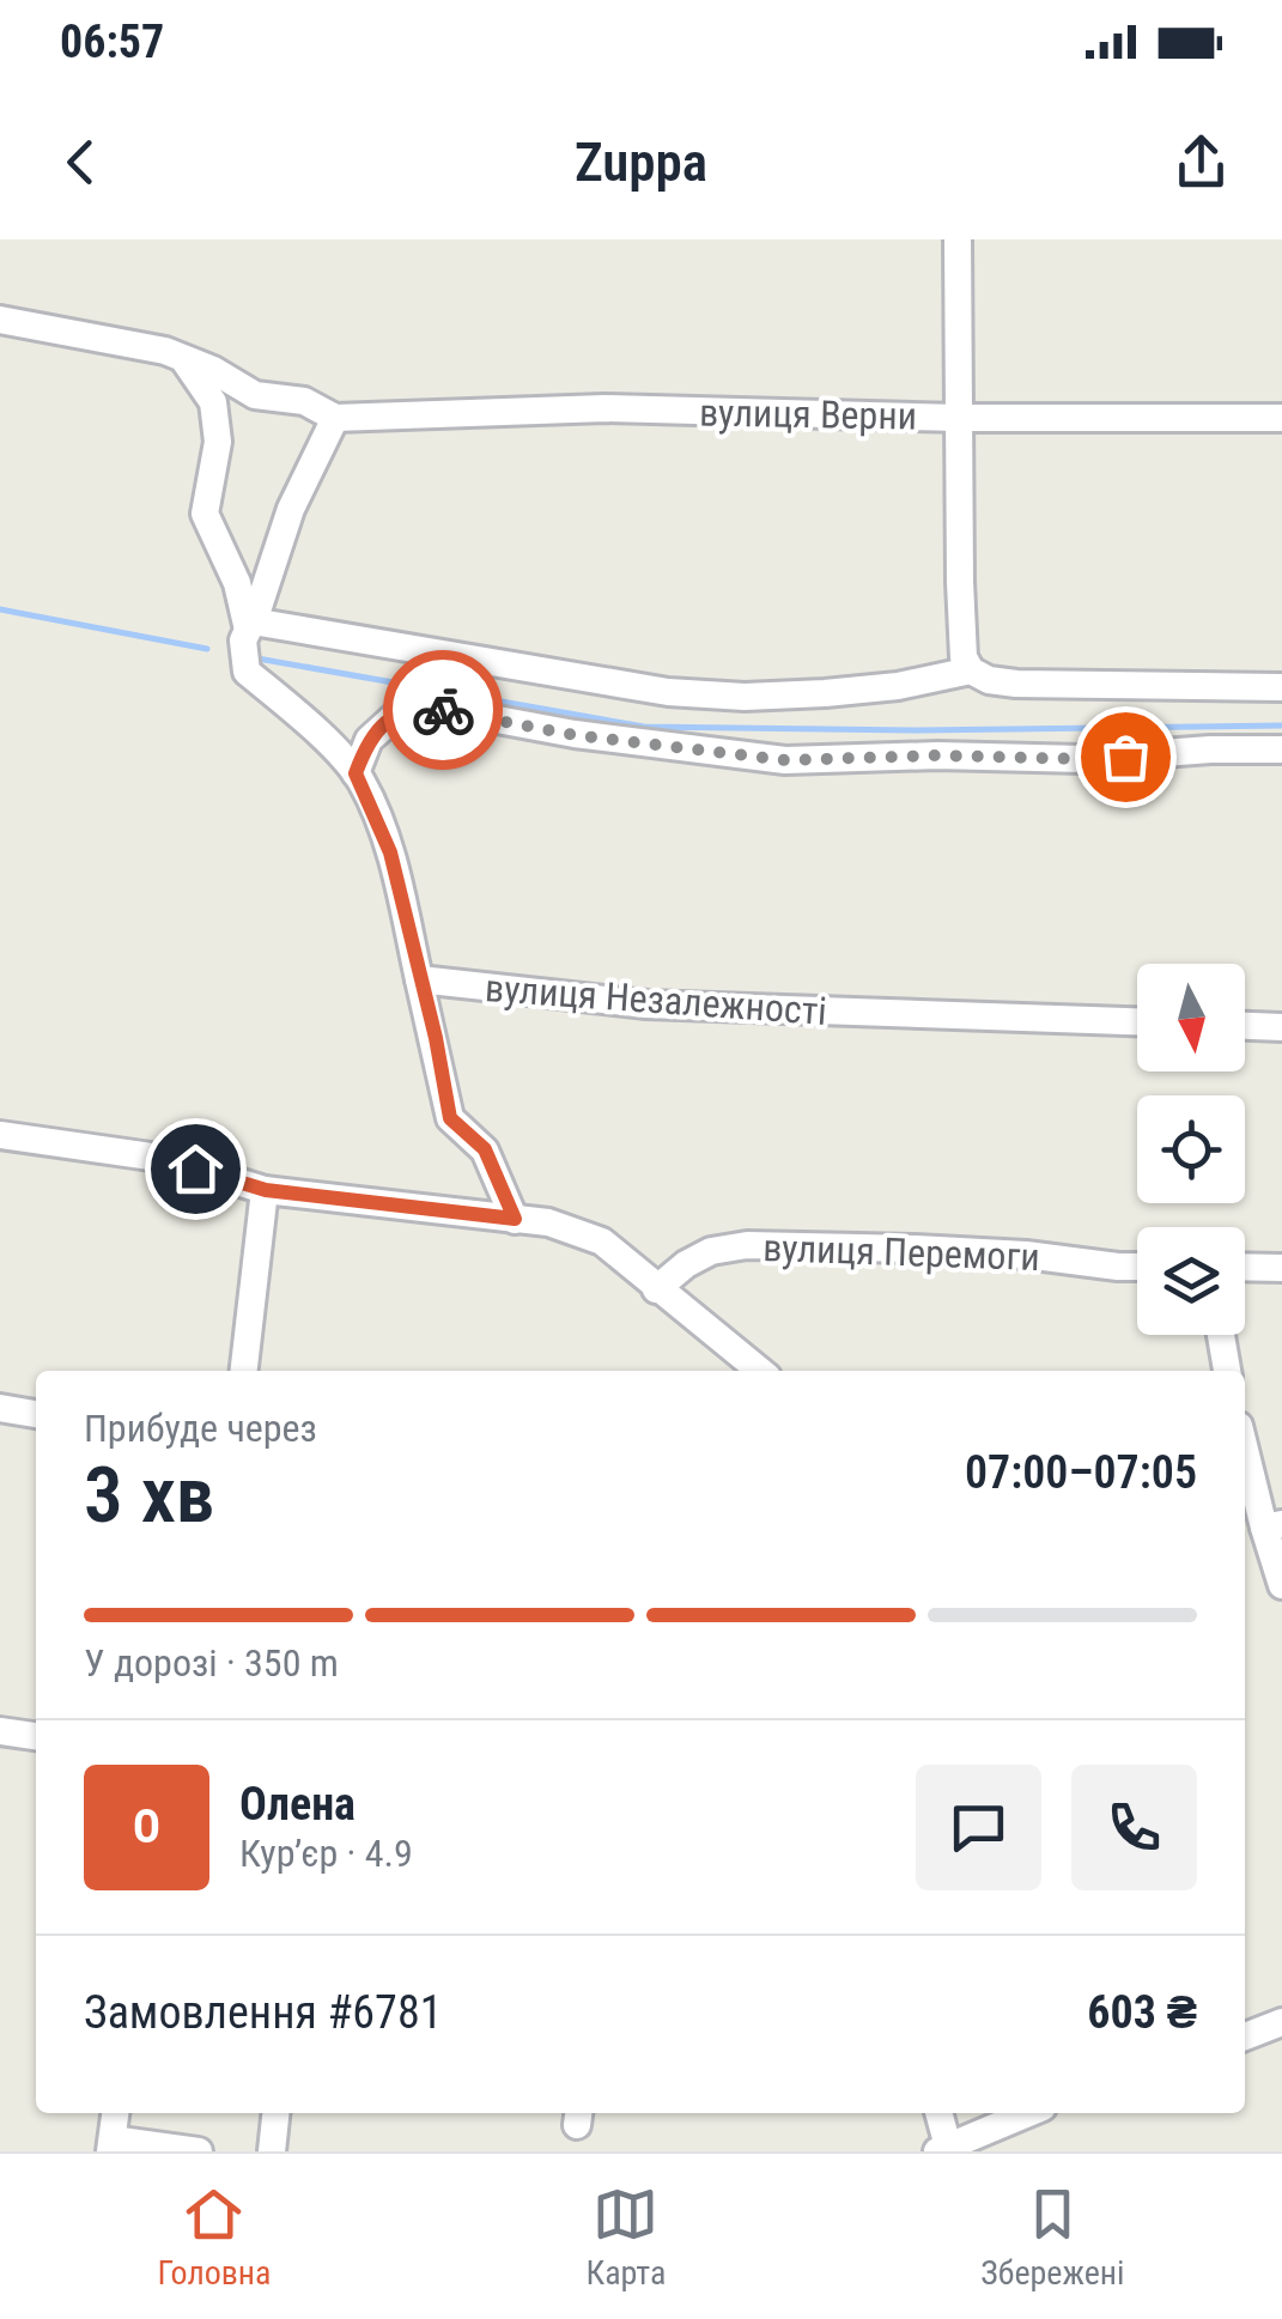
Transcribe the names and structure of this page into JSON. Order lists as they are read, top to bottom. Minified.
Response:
{"streets":{"street":["вулиця Верни","вулиця Незалежності","вулиця Перемоги"]},"north":"bottom","page":{"status":"06:57","header":"Zuppa","heading":["3 хв","Прибуде через","07:00–07:05"],"panel":["Олена","Кур’єр · 4.9","Замовлення #6781","603 ₴"],"bar":"У дорозі · 350 m","round":"О","tabs":["Головна","Карта","Збережені"]}}
